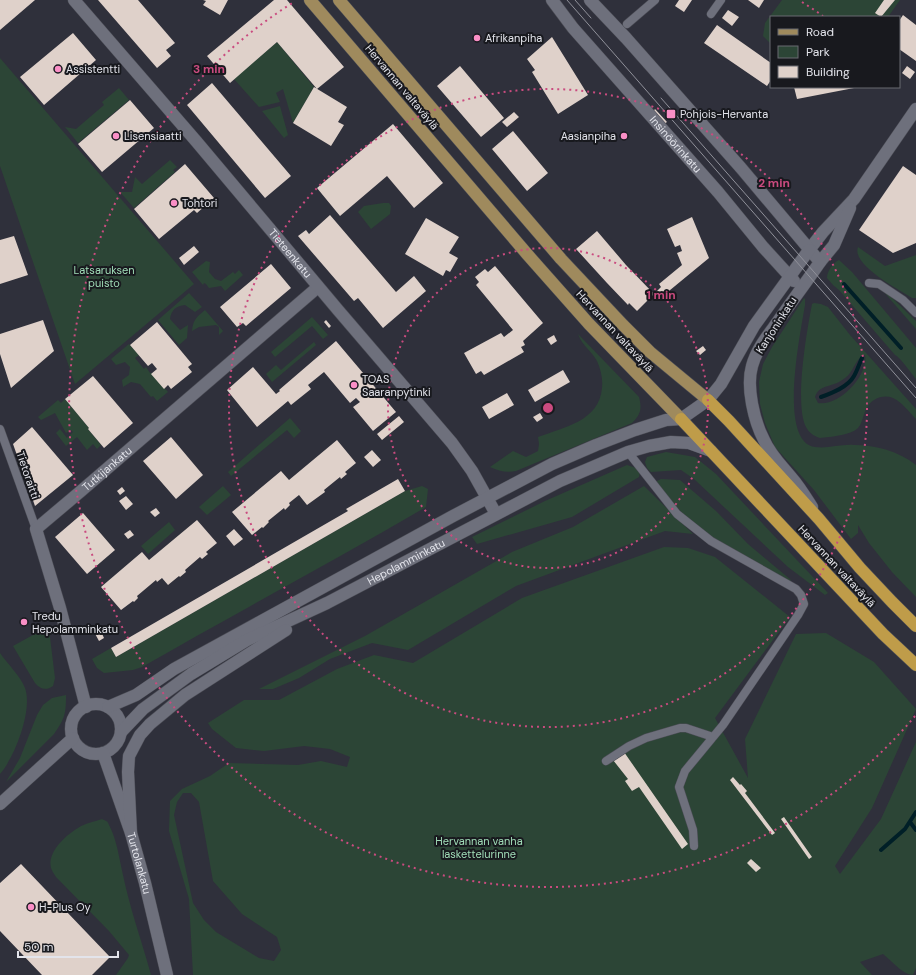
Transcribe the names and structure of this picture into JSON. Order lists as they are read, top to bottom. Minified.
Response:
{"streets":{"highway":["Hervannan valtaväylä"],"main road":["Insinöörinkatu","Tieteenkatu","Kanjoninkatu","Tutkijankatu","Hepolamminkatu","Turtolankatu"],"lane":["Tietoraitti"]},"crossings":[["Hervannan valtaväylä","Kanjoninkatu"],["Hervannan valtaväylä","Hepolamminkatu"],["Insinöörinkatu","Kanjoninkatu"],["Tieteenkatu","Tutkijankatu"],["Tieteenkatu","Hepolamminkatu"],["Kanjoninkatu","Hepolamminkatu"],["Tutkijankatu","Tietoraitti"],["Hepolamminkatu","Turtolankatu"]],"parks":["Latsaruksen puisto","Hervannan vanha laskettelurinne"],"places":{"other":["Afrikanpiha","Assistentti","Lisensiaatti","Aasianpiha","Tohtori","TOAS Saaranpytinki","Tredu Hepolamminkatu","H-Plus Oy"],"transit":["Pohjois-Hervanta"]},"legend":["Road","Park","Building"],"scale_bar":"50 m","rings":["3 min","2 min","1 min"]}
